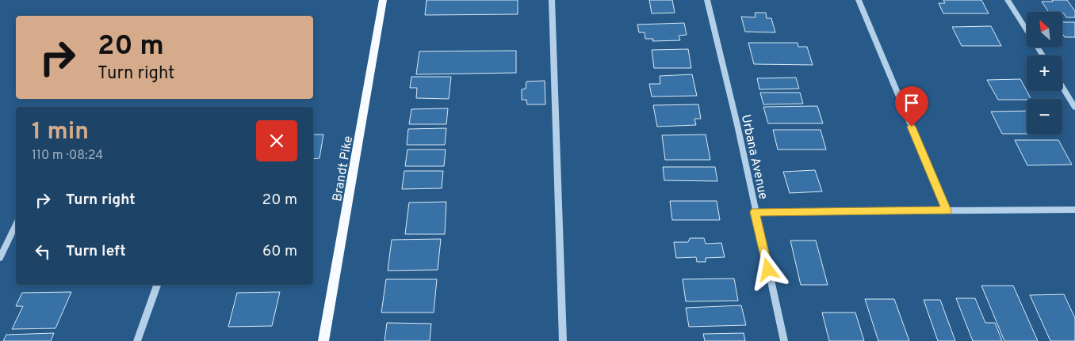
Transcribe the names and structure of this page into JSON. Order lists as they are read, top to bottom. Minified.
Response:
{"streets":{"main road":["Brandt Pike"],"street":["Urbana Avenue"]},"north":"top left","page":{"map_buttons":["+","−"],"turn":["20 m","Turn right"],"heading":["1 min","110 m · 08:24"],"list":[{"name":"Turn right","value":"20 m"},{"name":"Turn left","value":"60 m"}]}}
